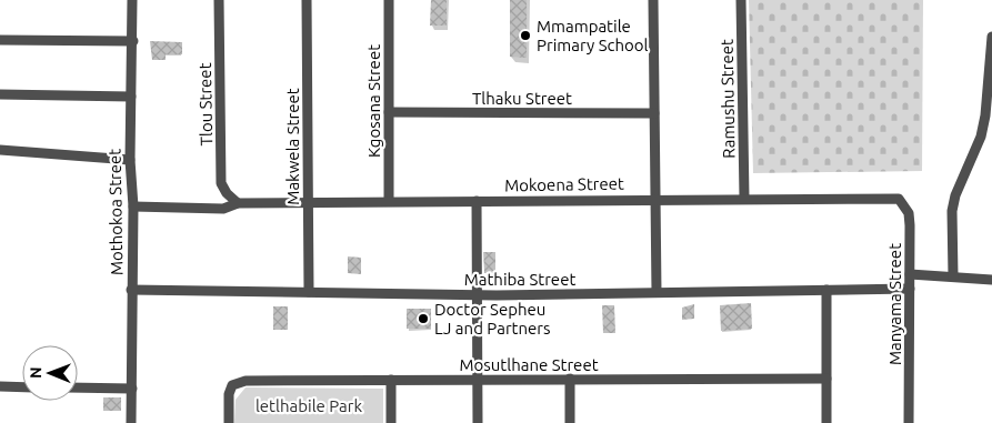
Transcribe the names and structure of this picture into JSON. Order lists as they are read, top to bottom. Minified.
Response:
{"streets":{"street":["Tlhaku Street","Ramushu Street","Kgosana Street","Tlou Street","Makwela Street","Mokoena Street","Mothokoa Street","Mathiba Street","Manyama Street","Mosutlhane Street"]},"crossings":[["Tlhaku Street","Kgosana Street"],["Ramushu Street","Mokoena Street"],["Kgosana Street","Mokoena Street"],["Tlou Street","Mokoena Street"],["Makwela Street","Mokoena Street"],["Makwela Street","Mathiba Street"],["Mokoena Street","Mothokoa Street"],["Mokoena Street","Manyama Street"],["Mothokoa Street","Mathiba Street"],["Mathiba Street","Manyama Street"]],"parks":["letlhabile Park"],"places":["Mmampatile Primary School","Doctor Sepheu LJ and Partners"],"north":"left"}
